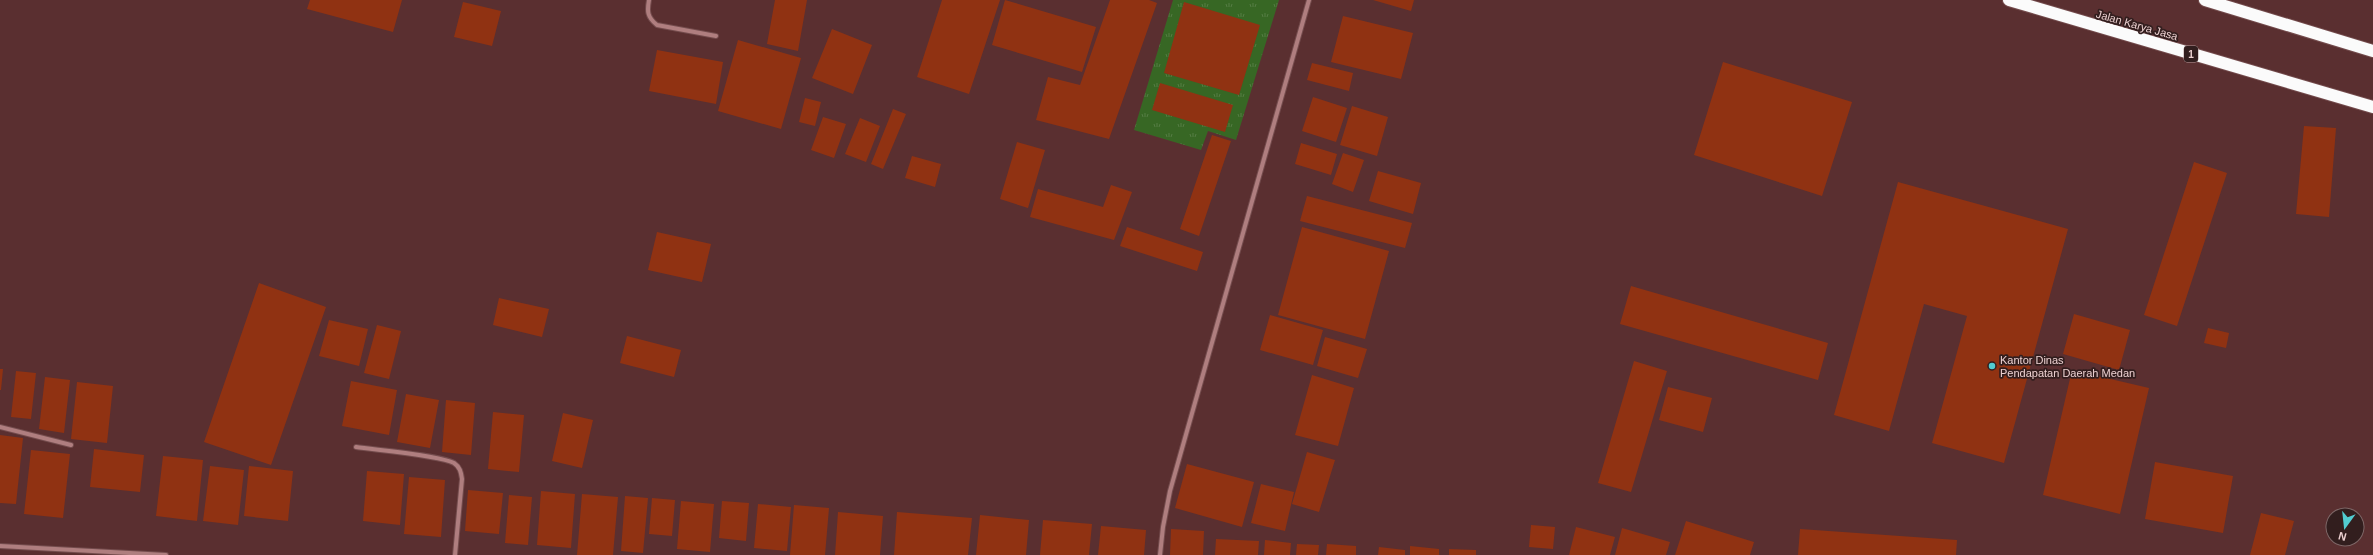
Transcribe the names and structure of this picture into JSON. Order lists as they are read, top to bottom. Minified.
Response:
{"streets":{"highway":["Jalan Karya Jasa","1"]},"places":["Kantor Dinas Pendapatan Daerah Medan"],"north":"bottom"}
